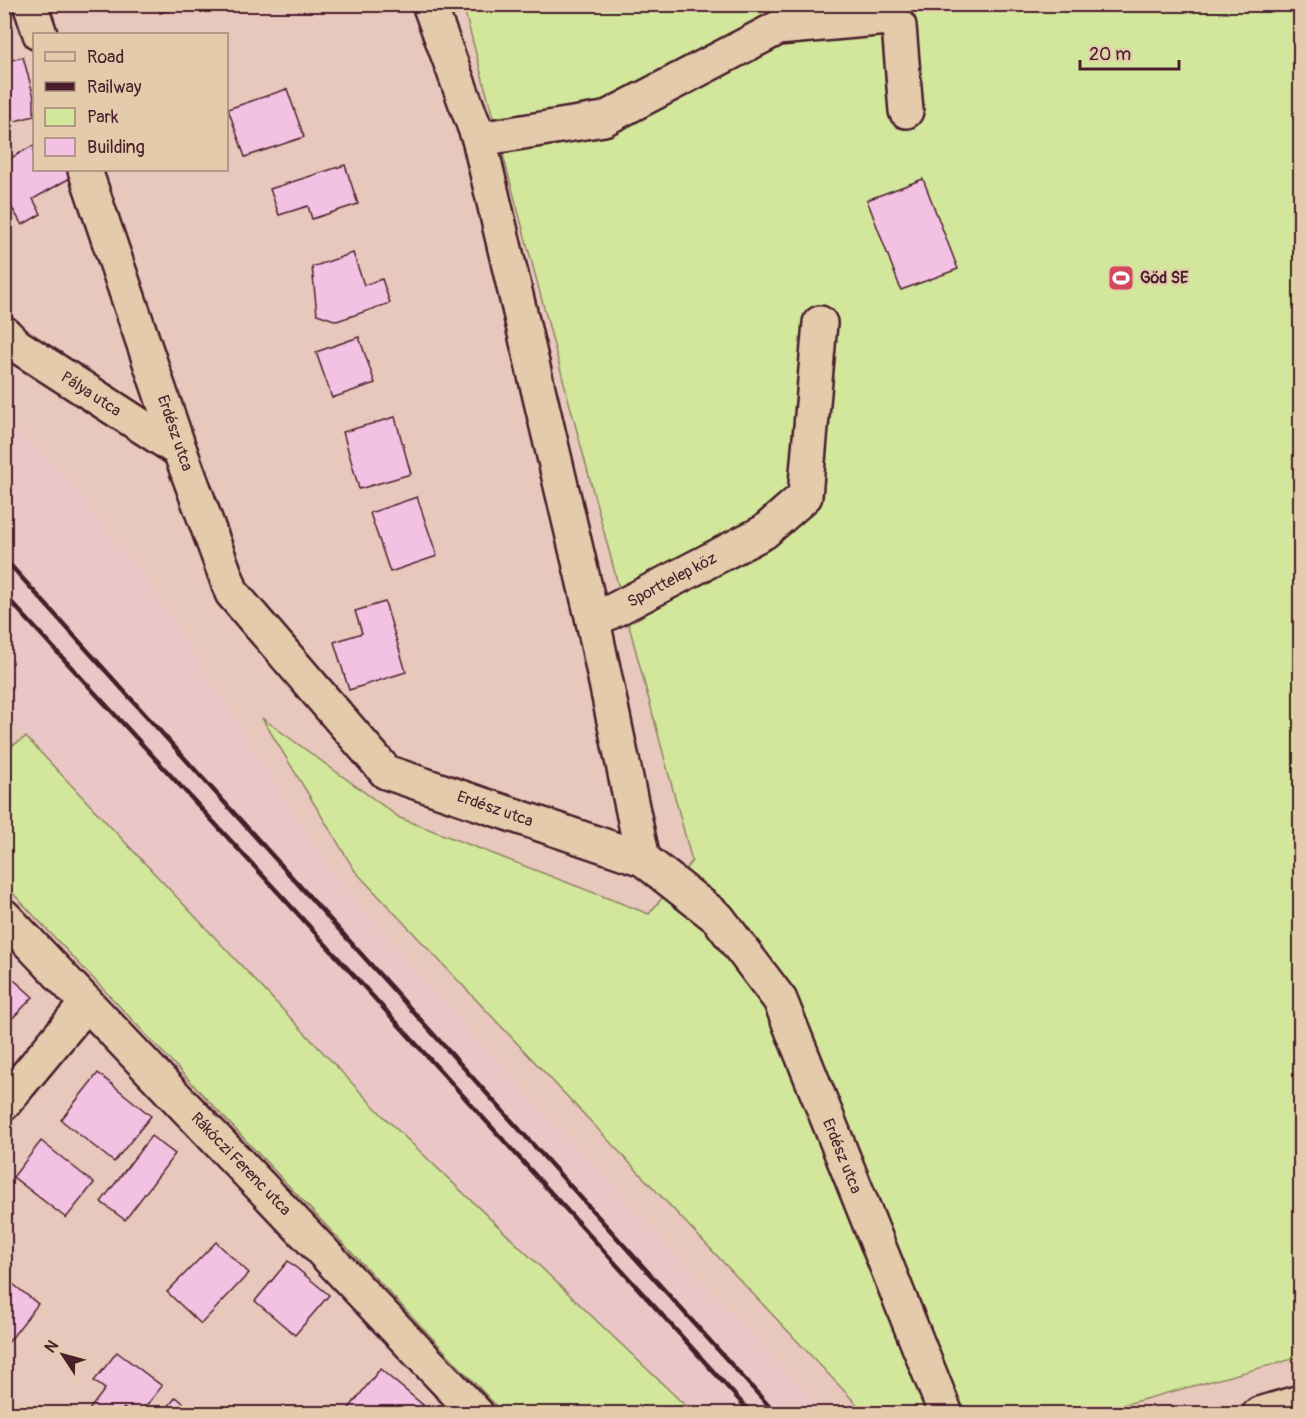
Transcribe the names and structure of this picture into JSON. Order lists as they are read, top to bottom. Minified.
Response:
{"streets":{"street":["Pálya utca","Erdész utca","Sporttelep köz","Rákóczi Ferenc utca"]},"crossings":[["Pálya utca","Erdész utca"]],"places":{"sports":["Göd SE"]},"legend":["Road","Railway","Park","Building"],"scale_bar":"20 m","north":"top left"}
